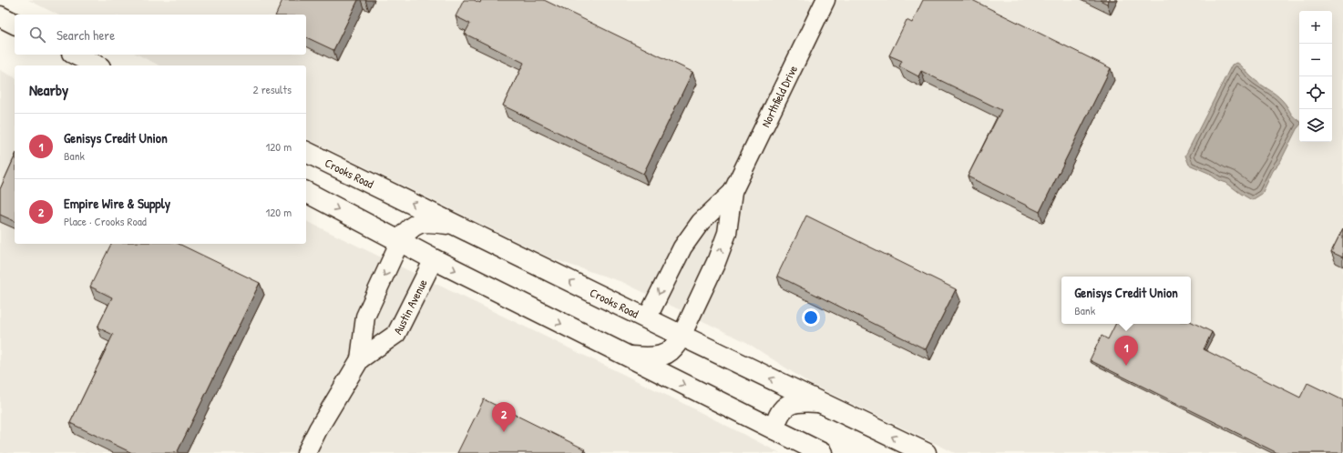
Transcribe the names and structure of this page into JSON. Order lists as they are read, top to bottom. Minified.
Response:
{"streets":{"main road":["Crooks Road"],"street":["Northfield Drive","Austin Avenue"]},"crossings":[["Northfield Drive","Crooks Road"]],"page":{"map_buttons":["+","−"],"search":"Search here","heading":["Nearby","2 results"],"list":[{"mark":"1","name":"Genisys Credit Union","note":"Bank","value":"120 m"},{"mark":"2","name":"Empire Wire & Supply","note":"Place · Crooks Road","value":"120 m"}],"popup":["Genisys Credit Union","Bank"],"pins":["1","2"]}}
